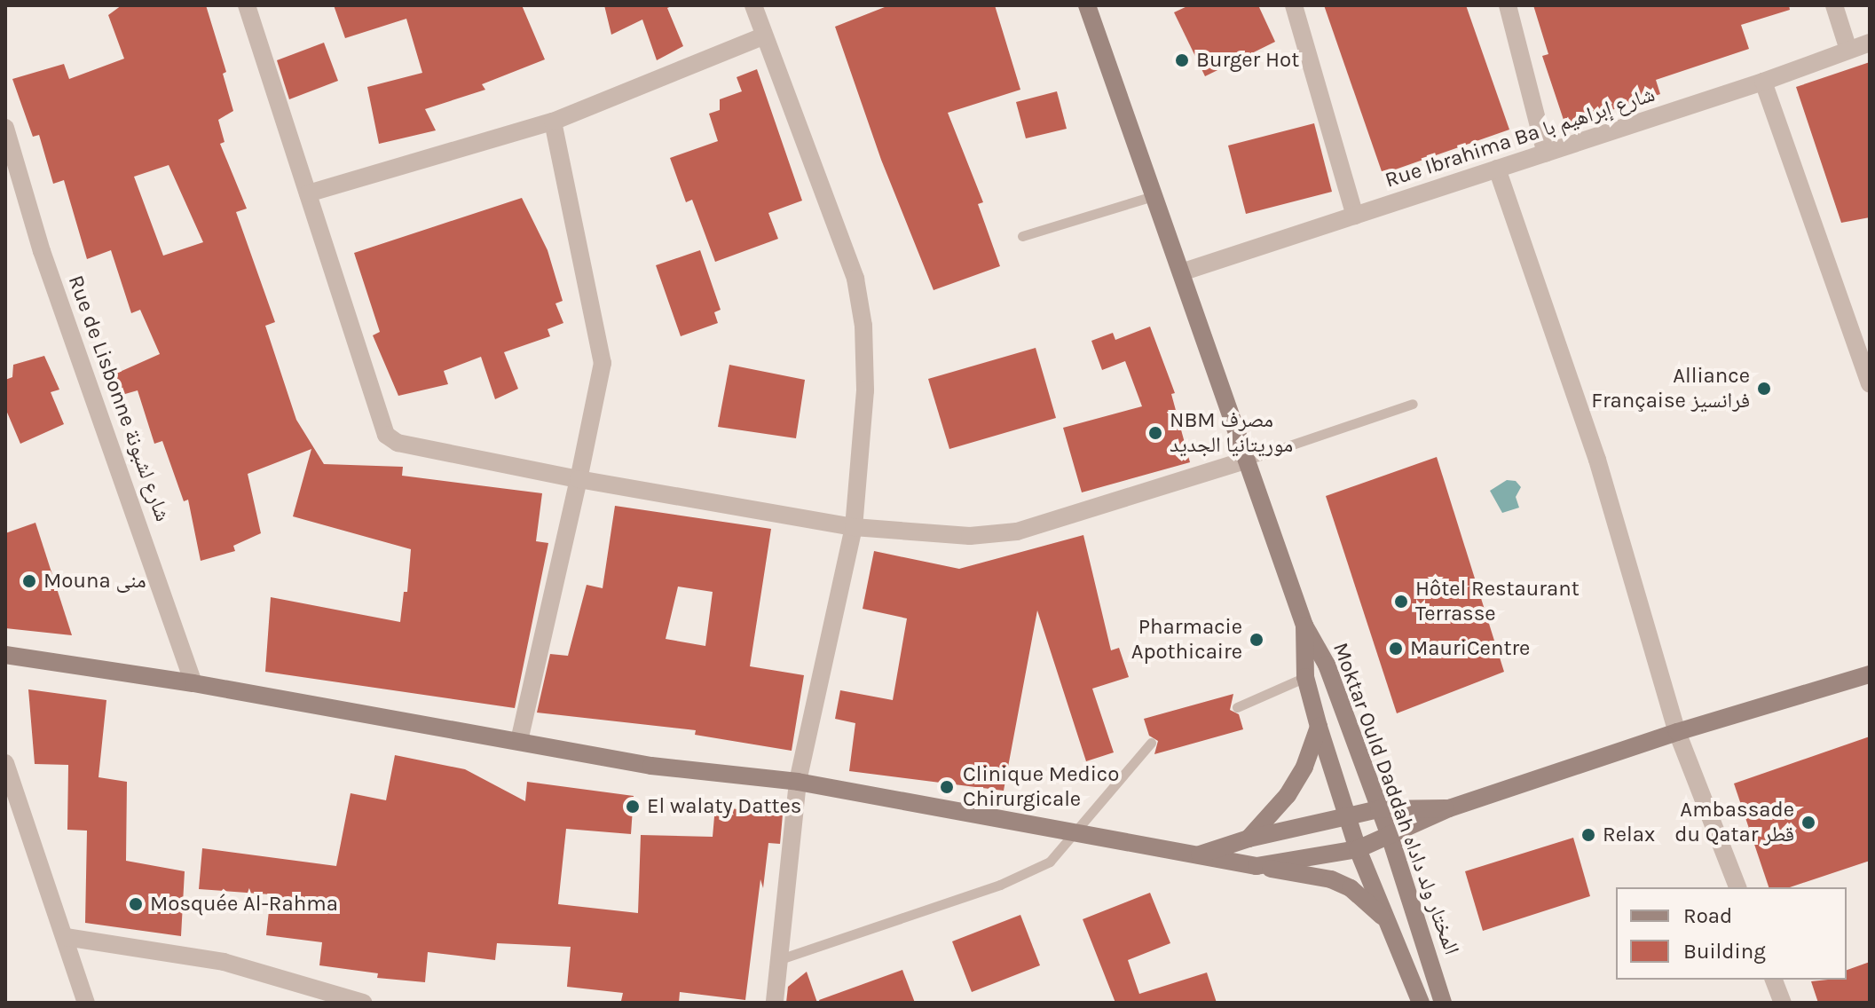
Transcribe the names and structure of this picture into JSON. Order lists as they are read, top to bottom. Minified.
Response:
{"streets":{"street":["Rue Ibrahima Ba شارع إبراهيم با","Rue de Lisbonne شارع لشبونة","Moktar Ould Daddah المختار ولد داداه"]},"places":["Burger Hot","Alliance Française فرانسيز","NBM مصرف موريتانيا الجديد","Mouna منى","Hôtel Restaurant Terrasse","Pharmacie Apothicaire","MauriCentre","Clinique Medico Chirurgicale","El walaty Dattes","Ambassade du Qatar قطر","Relax","Mosquée Al-Rahma"],"legend":["Road","Building"]}
